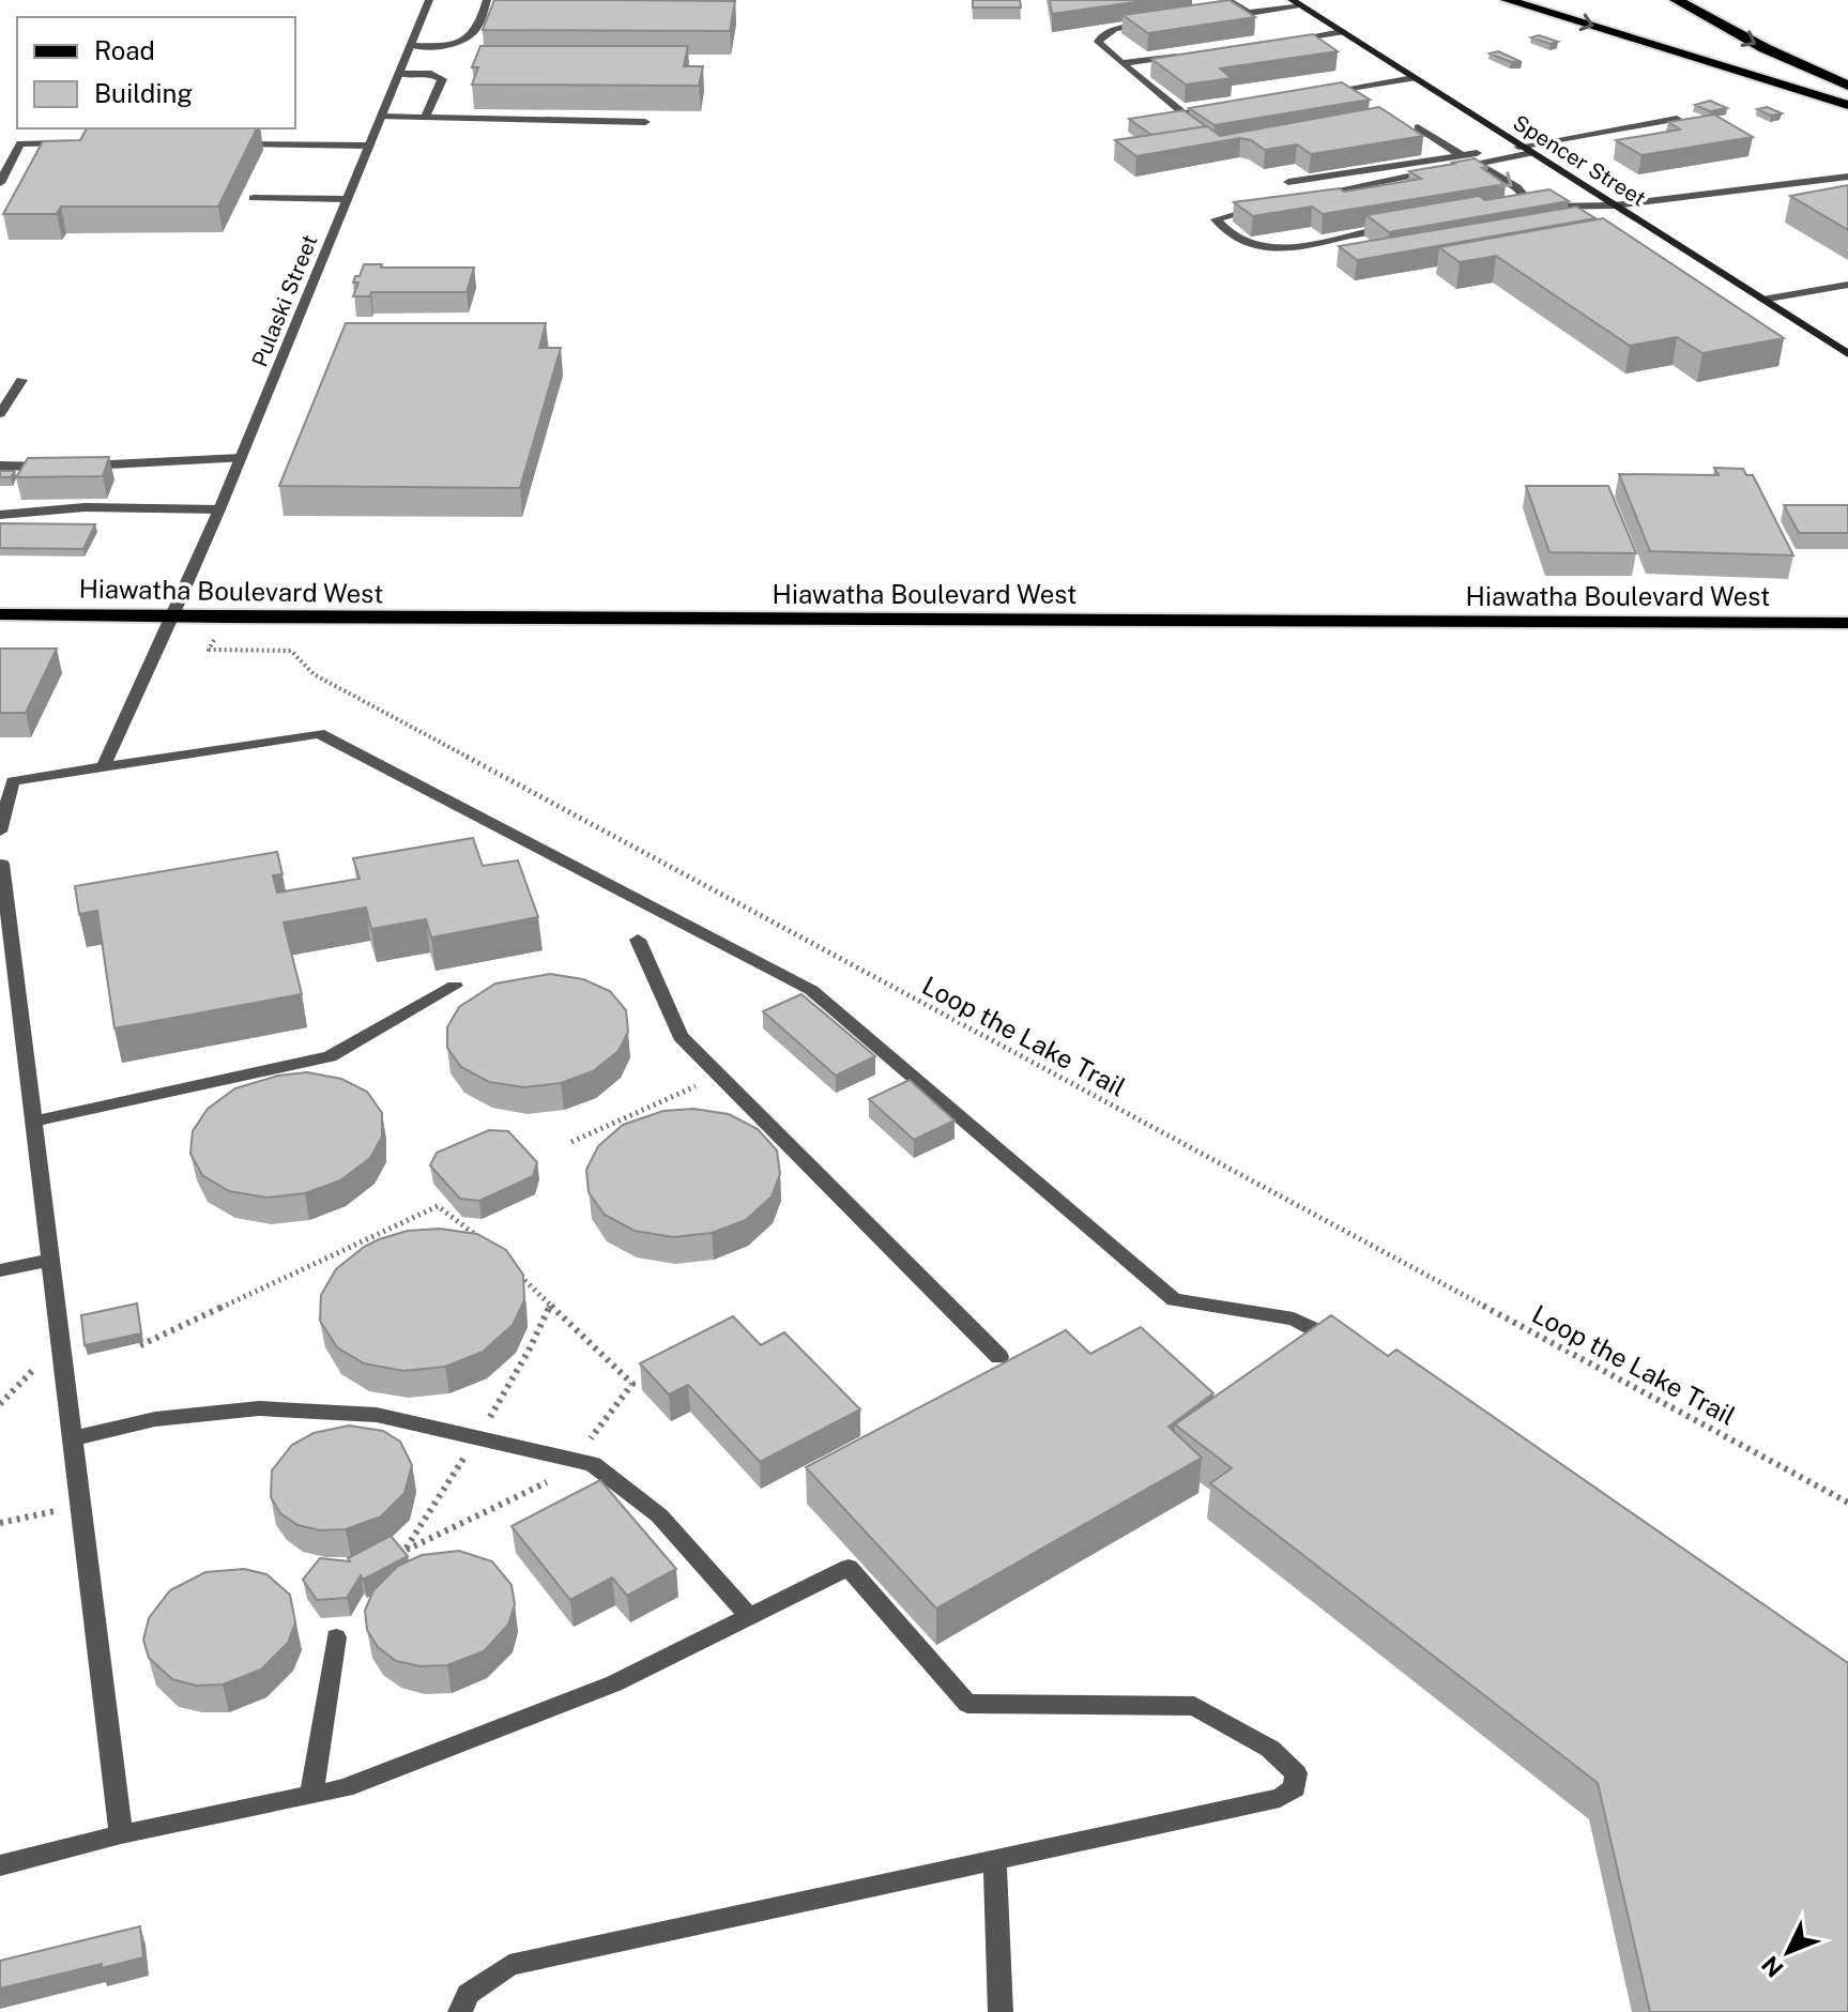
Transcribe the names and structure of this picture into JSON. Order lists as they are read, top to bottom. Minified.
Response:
{"streets":{"main road":["Spencer Street","Hiawatha Boulevard West"],"street":["Pulaski Street"],"path":["Loop the Lake Trail"]},"crossings":[["Pulaski Street","Hiawatha Boulevard West"],["Hiawatha Boulevard West","Loop the Lake Trail"]],"legend":["Road","Building"],"north":"bottom left"}
